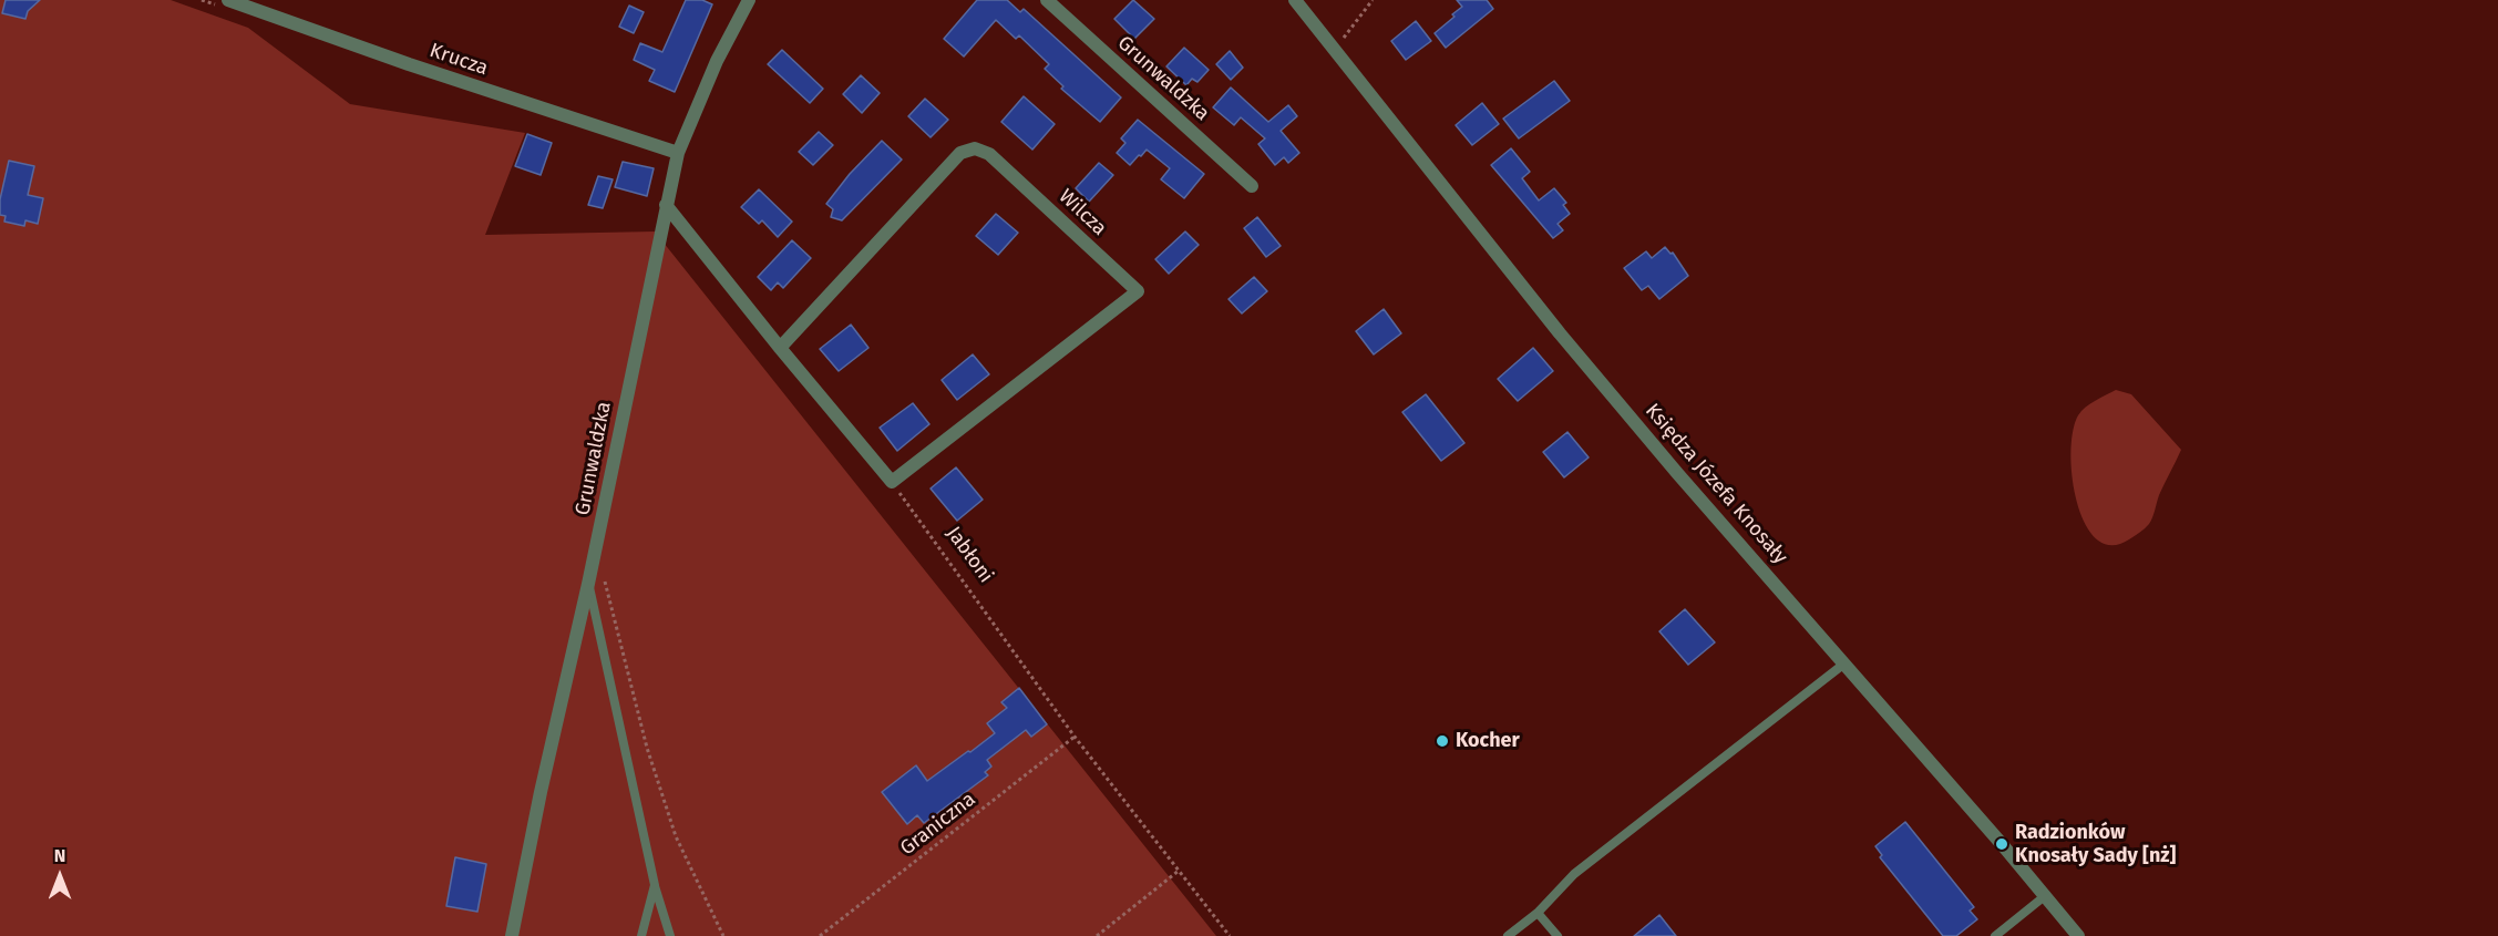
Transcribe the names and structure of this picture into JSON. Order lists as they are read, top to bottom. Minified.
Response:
{"streets":{"street":["Krucza","Grunwaldzka","Wilcza","Księdza Józefa Knosały"],"path":["Jabłoni","Graniczna"]},"crossings":[["Krucza","Grunwaldzka"],["Wilcza","Jabłoni"],["Jabłoni","Graniczna"]],"places":["Kocher","Radzionków Knosały Sady [nż]"],"north":"top"}
